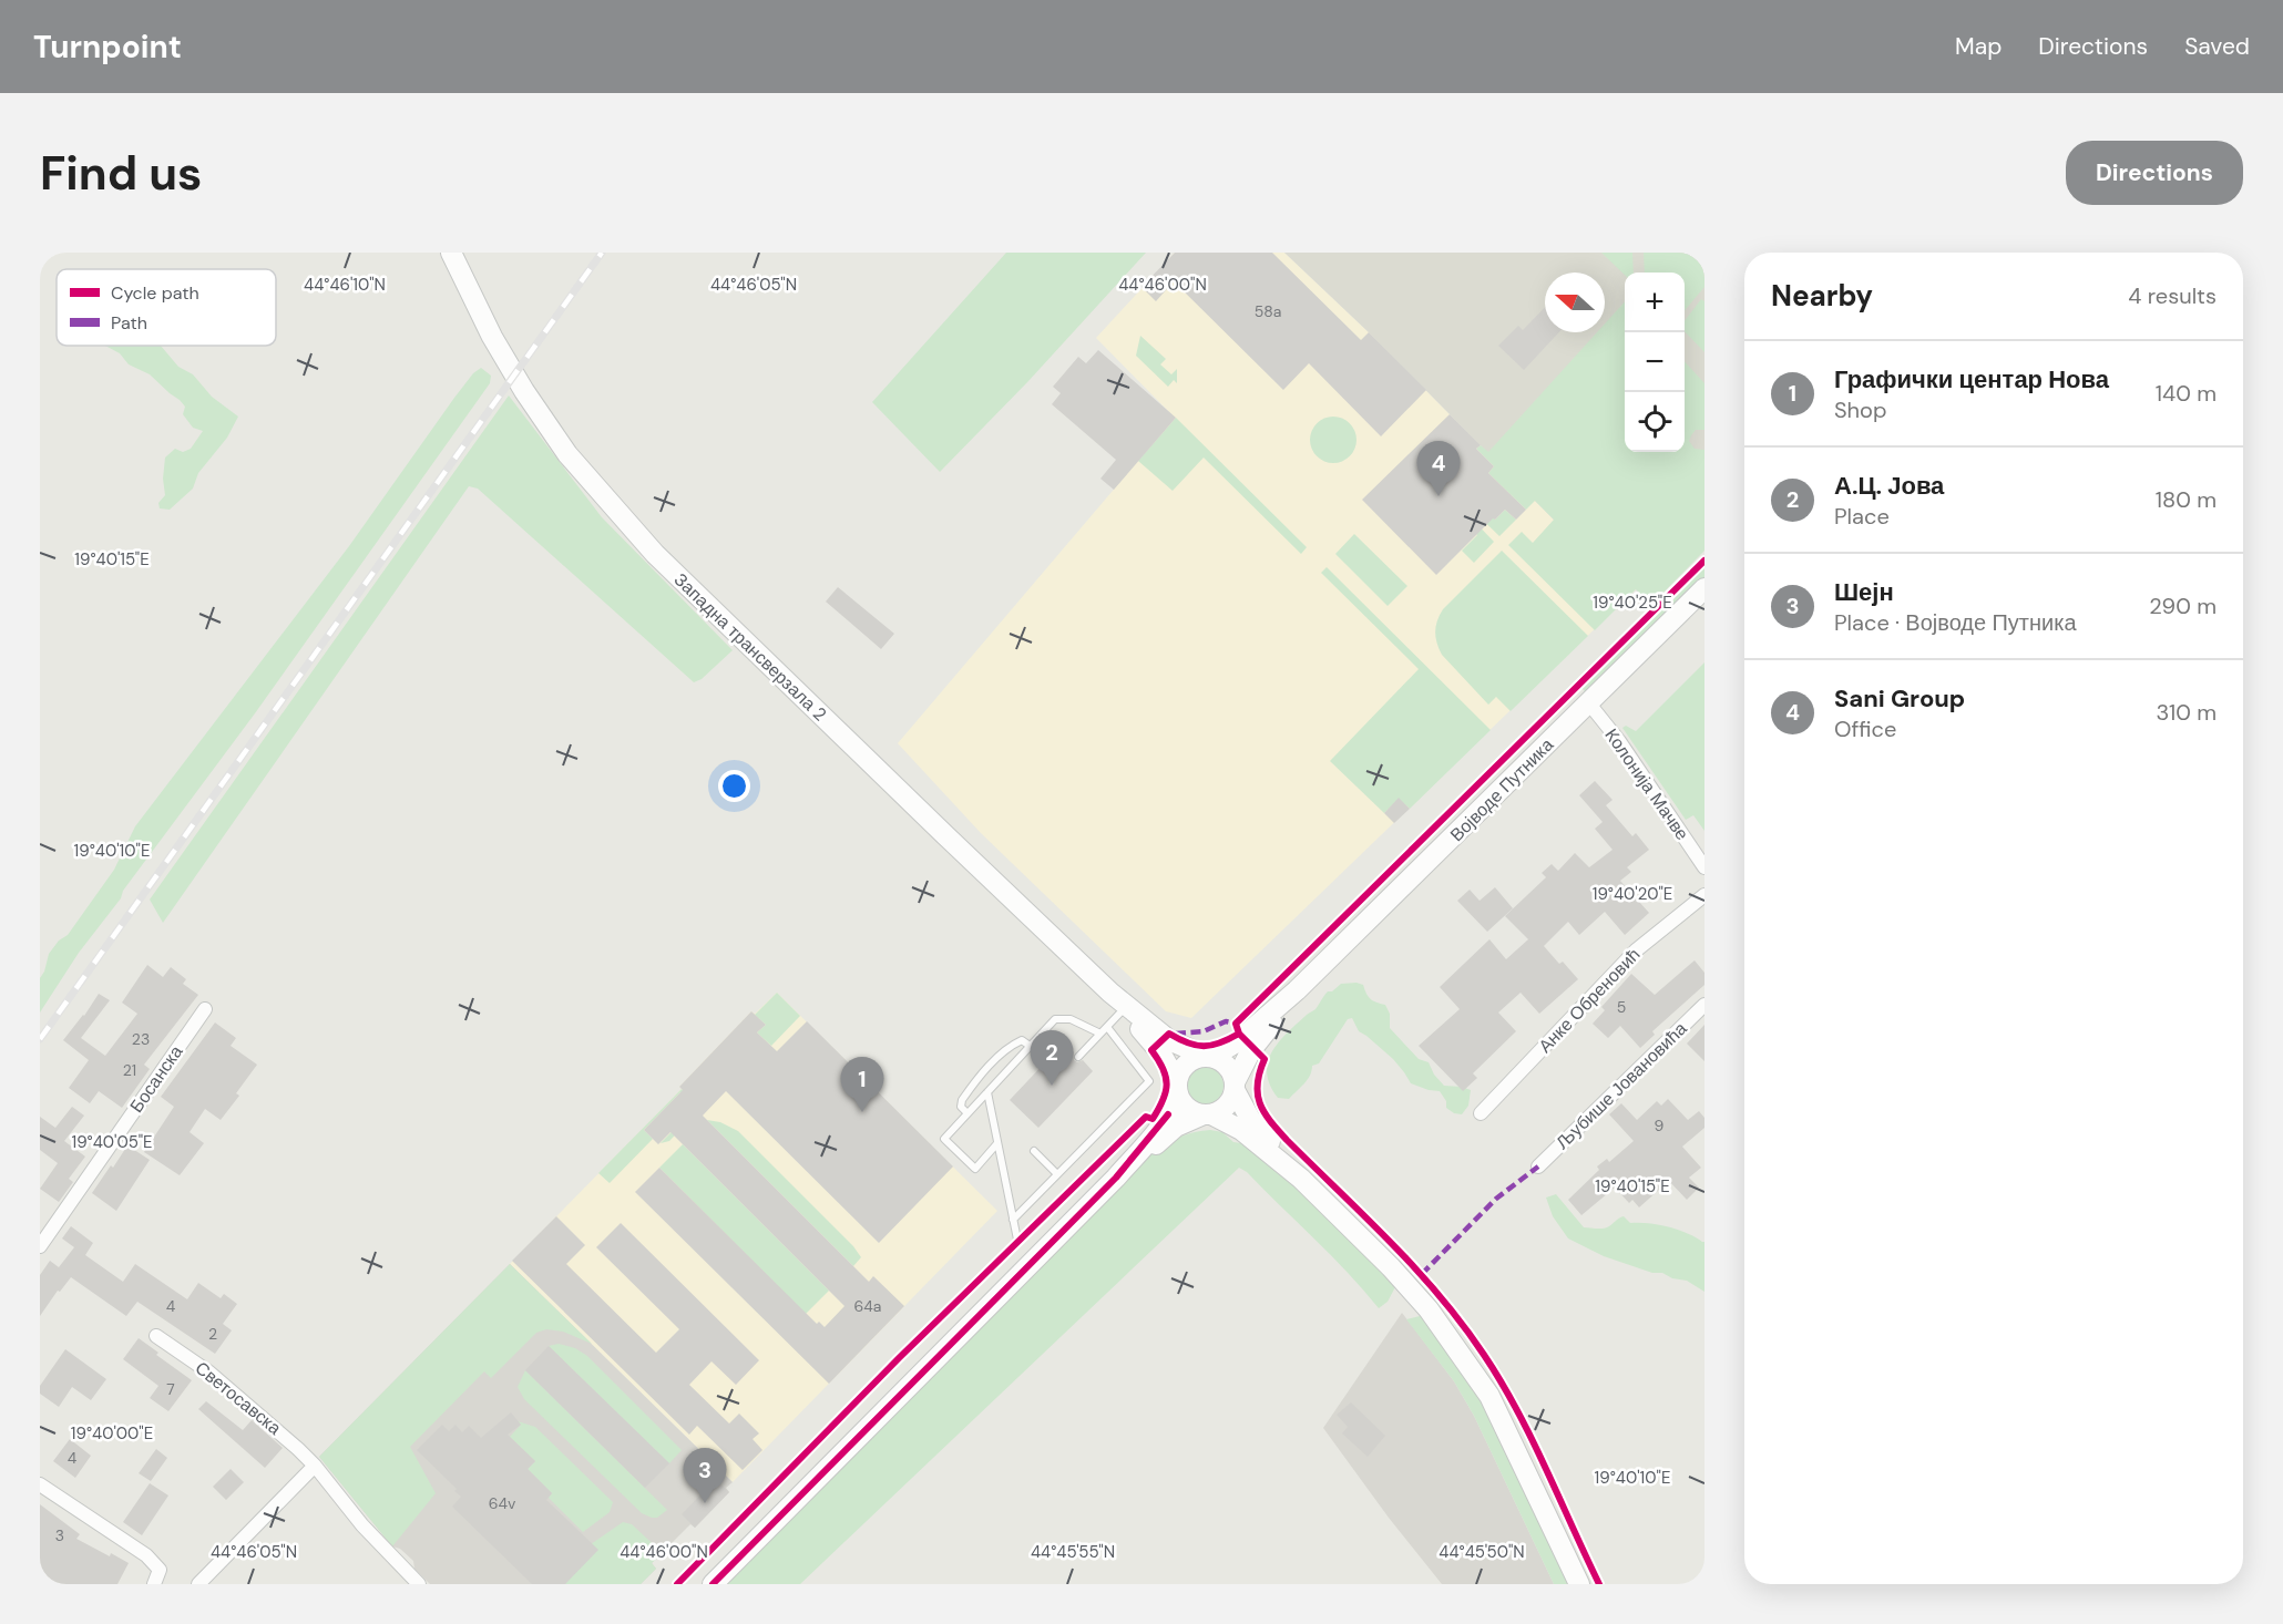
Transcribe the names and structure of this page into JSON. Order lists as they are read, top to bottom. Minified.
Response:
{"streets":{"main road":["Западна трансверзала 2","Војводе Путника"],"street":["Колонија Мачве","Анке Обреновић","Босанска","Љубише Јовановића","Светосавска"]},"crossings":[["Западна трансверзала 2","Војводе Путника"],["Колонија Мачве","Војводе Путника"]],"house_numbers":["58a","5","23","21","9","4","64a","2","7","4","64v","3"],"legend":["Cycle path","Path"],"north":"left","page":{"header":"Turnpoint","nav":["Map","Directions","Saved"],"buttons":"Directions","title":"Find us","heading":["Nearby","4 results"],"map_buttons":["+","−"],"list":[{"mark":"1","name":"Графички центар Нова","note":"Shop","value":"140 m"},{"mark":"2","name":"А.Ц. Јова","note":"Place","value":"180 m"},{"mark":"3","name":"Шејн","note":"Place · Војводе Путника","value":"290 m"},{"mark":"4","name":"Sani Group","note":"Office","value":"310 m"}],"pins":["4","2","1","3"]},"coordinates":["44°46'10\"N","44°46'05\"N","44°46'00\"N","19°40'15\"E","19°40'25\"E","19°40'10\"E","19°40'20\"E","19°40'05\"E","19°40'00\"E","44°45'55\"N","44°45'50\"N"]}
